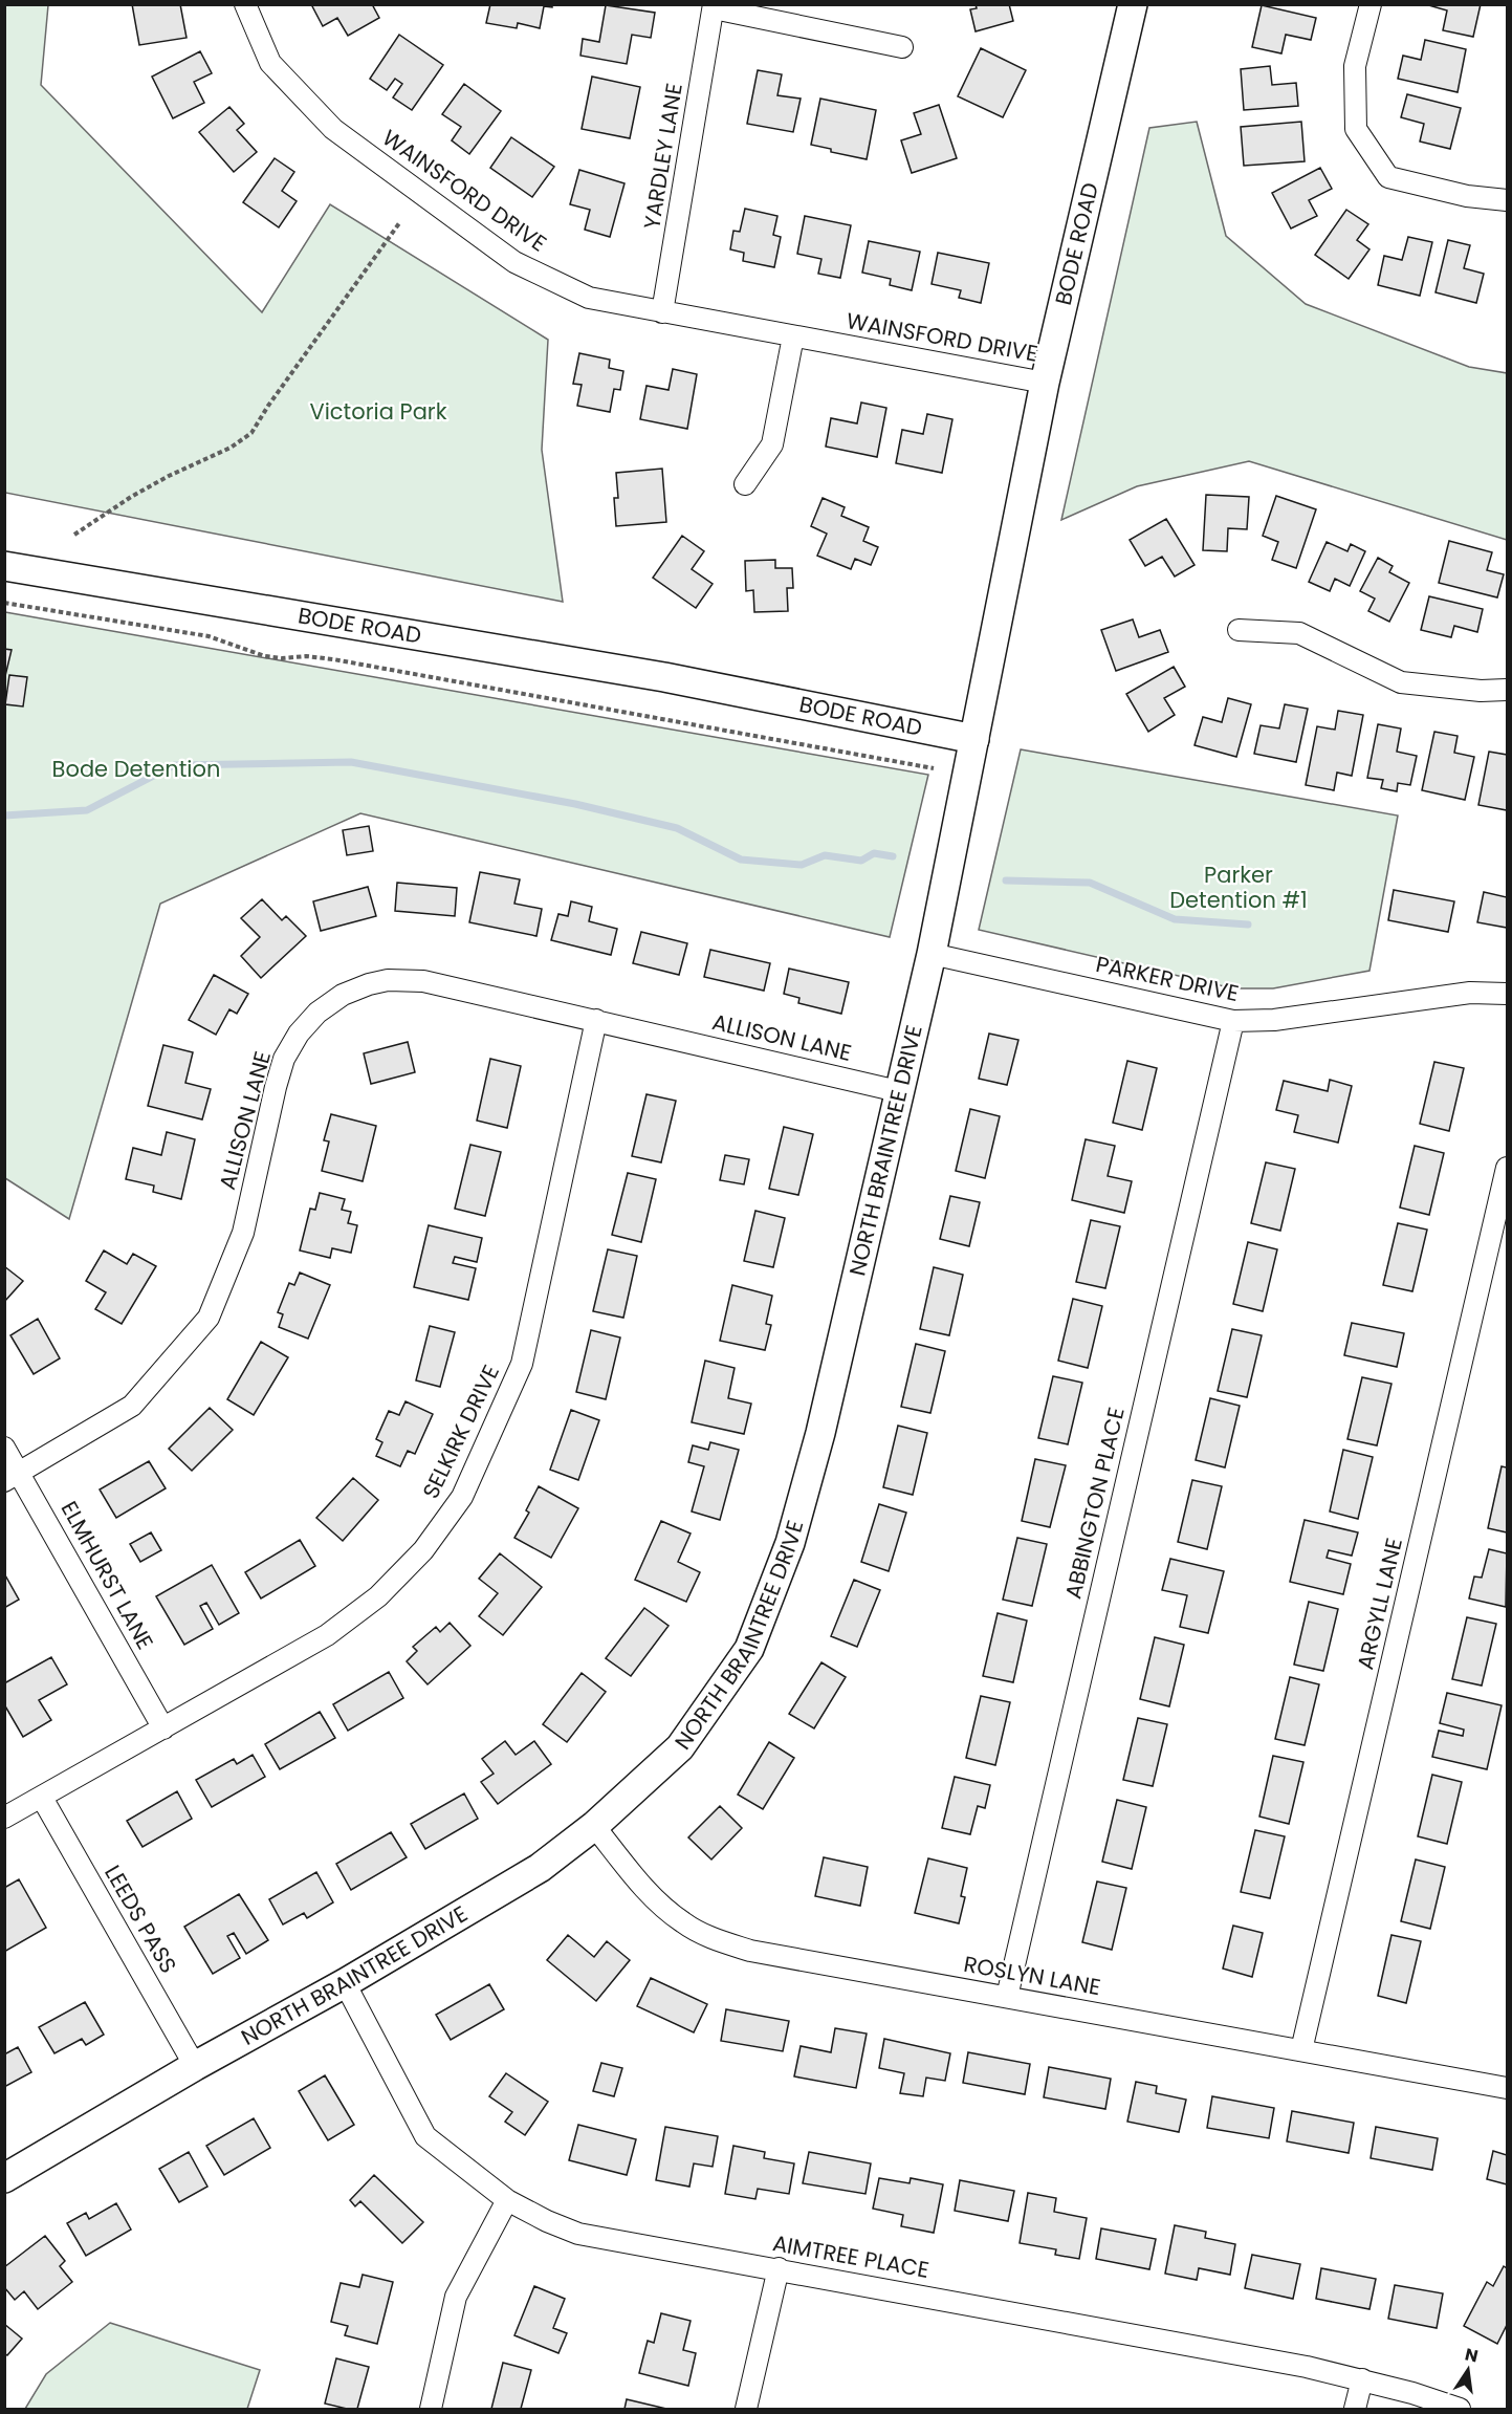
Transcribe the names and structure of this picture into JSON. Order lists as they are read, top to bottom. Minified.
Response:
{"streets":{"street":["YARDLEY LANE","WAINSFORD DRIVE","BODE ROAD","PARKER DRIVE","ALLISON LANE","NORTH BRAINTREE DRIVE","SELKIRK DRIVE","ABBINGTON PLACE","ELMHURST LANE","ARGYLL LANE","LEEDS PASS","ROSLYN LANE","AIMTREE PLACE"]},"crossings":[["YARDLEY LANE","WAINSFORD DRIVE"],["WAINSFORD DRIVE","BODE ROAD"],["BODE ROAD","NORTH BRAINTREE DRIVE"],["PARKER DRIVE","NORTH BRAINTREE DRIVE"],["PARKER DRIVE","ABBINGTON PLACE"],["ALLISON LANE","NORTH BRAINTREE DRIVE"],["ALLISON LANE","SELKIRK DRIVE"],["ALLISON LANE","ELMHURST LANE"],["NORTH BRAINTREE DRIVE","LEEDS PASS"],["NORTH BRAINTREE DRIVE","ROSLYN LANE"],["NORTH BRAINTREE DRIVE","AIMTREE PLACE"],["SELKIRK DRIVE","ELMHURST LANE"],["SELKIRK DRIVE","LEEDS PASS"],["ABBINGTON PLACE","ROSLYN LANE"],["ARGYLL LANE","ROSLYN LANE"]],"parks":["Victoria Park","Bode Detention","Parker Detention #1"],"north":"top"}
